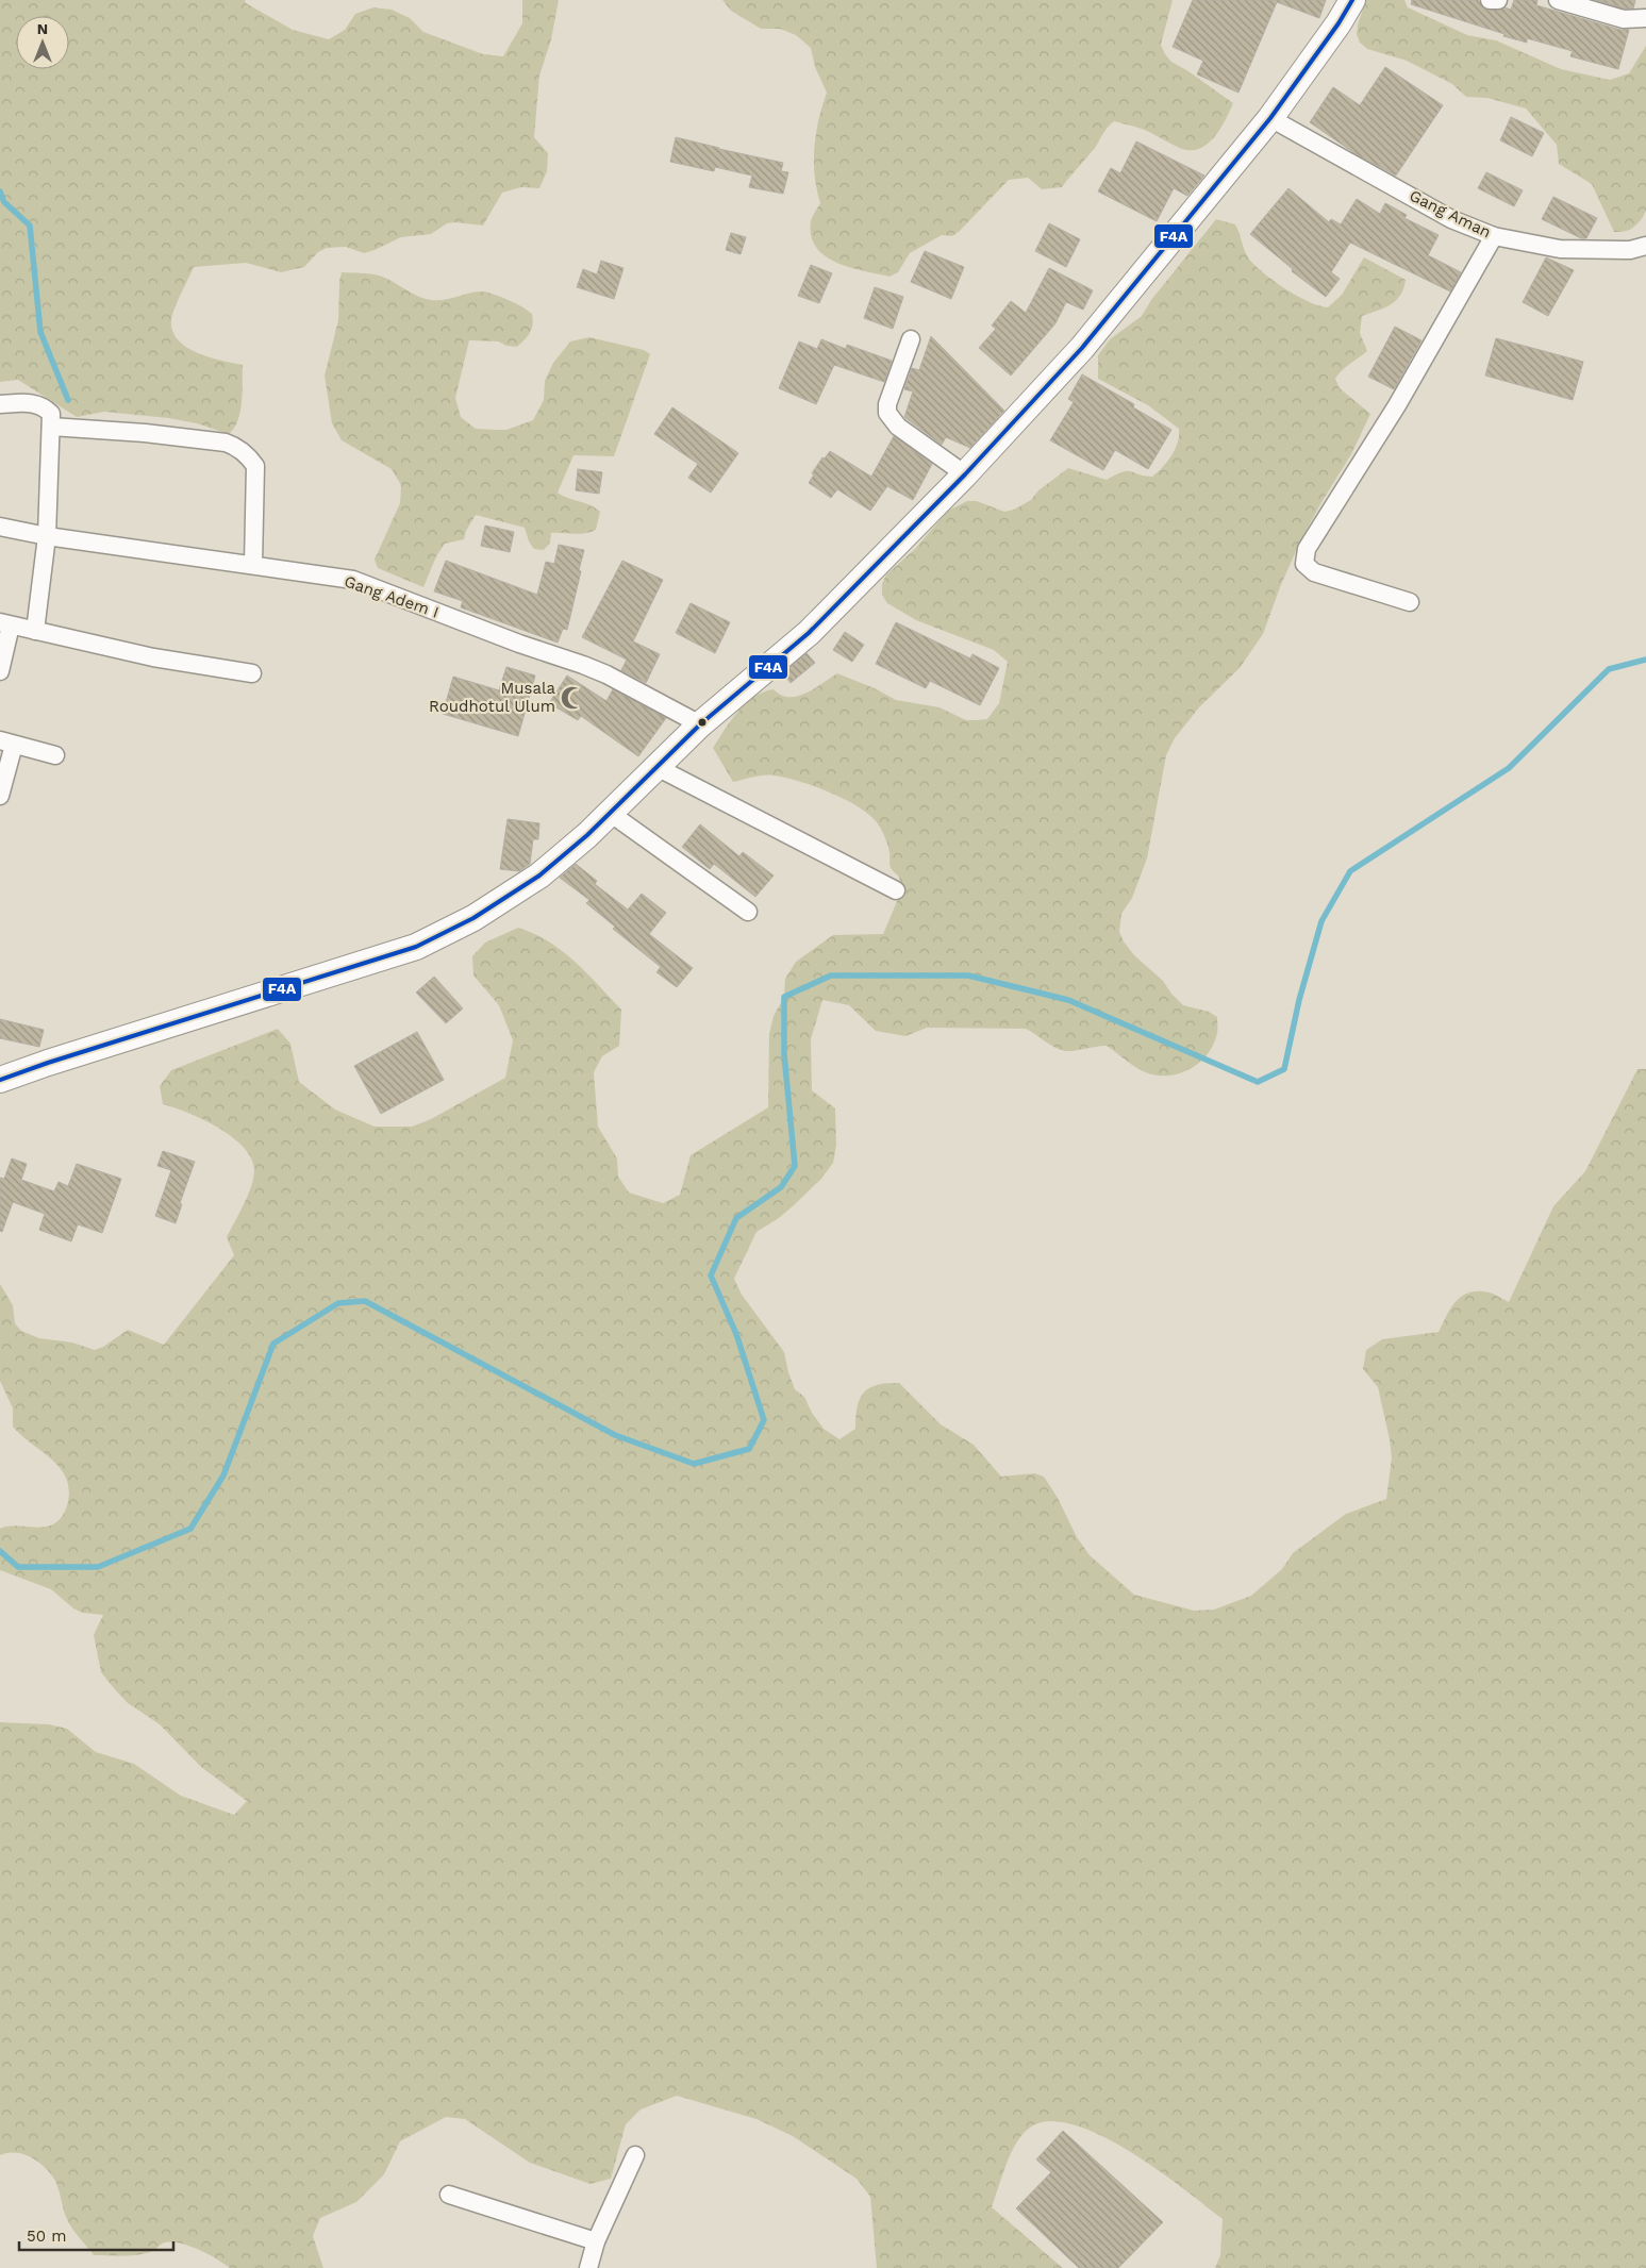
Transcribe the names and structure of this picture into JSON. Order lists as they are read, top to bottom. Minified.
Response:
{"streets":{"street":["Gang Aman","Gang Adem I"]},"places":{"mosque":["Musala Roudhotul Ulum"]},"lines":["transit line F4A"],"scale_bar":"50 m","north":"top"}
